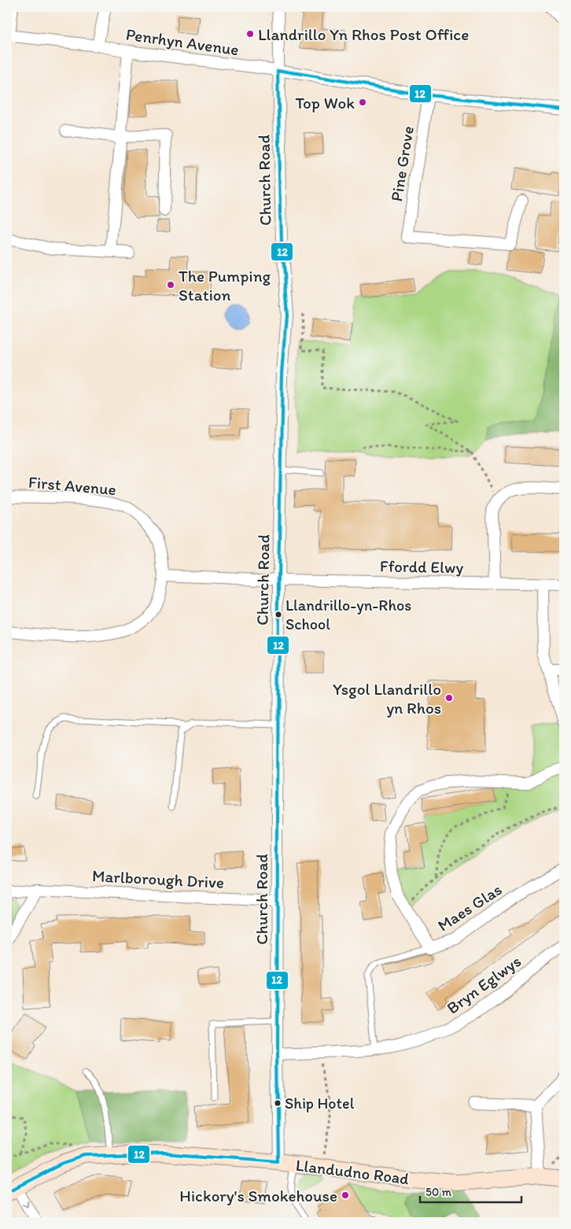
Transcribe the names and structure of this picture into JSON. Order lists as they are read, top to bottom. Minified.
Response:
{"streets":{"main road":["Llandudno Road"],"street":["Penrhyn Avenue","Pine Grove","Church Road","First Avenue","Ffordd Elwy","Marlborough Drive","Maes Glas","Bryn Eglwys"]},"crossings":[["Penrhyn Avenue","Pine Grove"],["Penrhyn Avenue","Church Road"],["Church Road","Ffordd Elwy"],["Church Road","Marlborough Drive"],["Church Road","Bryn Eglwys"],["Church Road","Llandudno Road"]],"places":["Llandrillo Yn Rhos Post Office","Top Wok","The Pumping Station","Llandrillo-yn-Rhos School","Ysgol Llandrillo yn Rhos","Ship Hotel","Hickory's Smokehouse"],"lines":["transit line 12"],"scale_bar":"50 m"}
